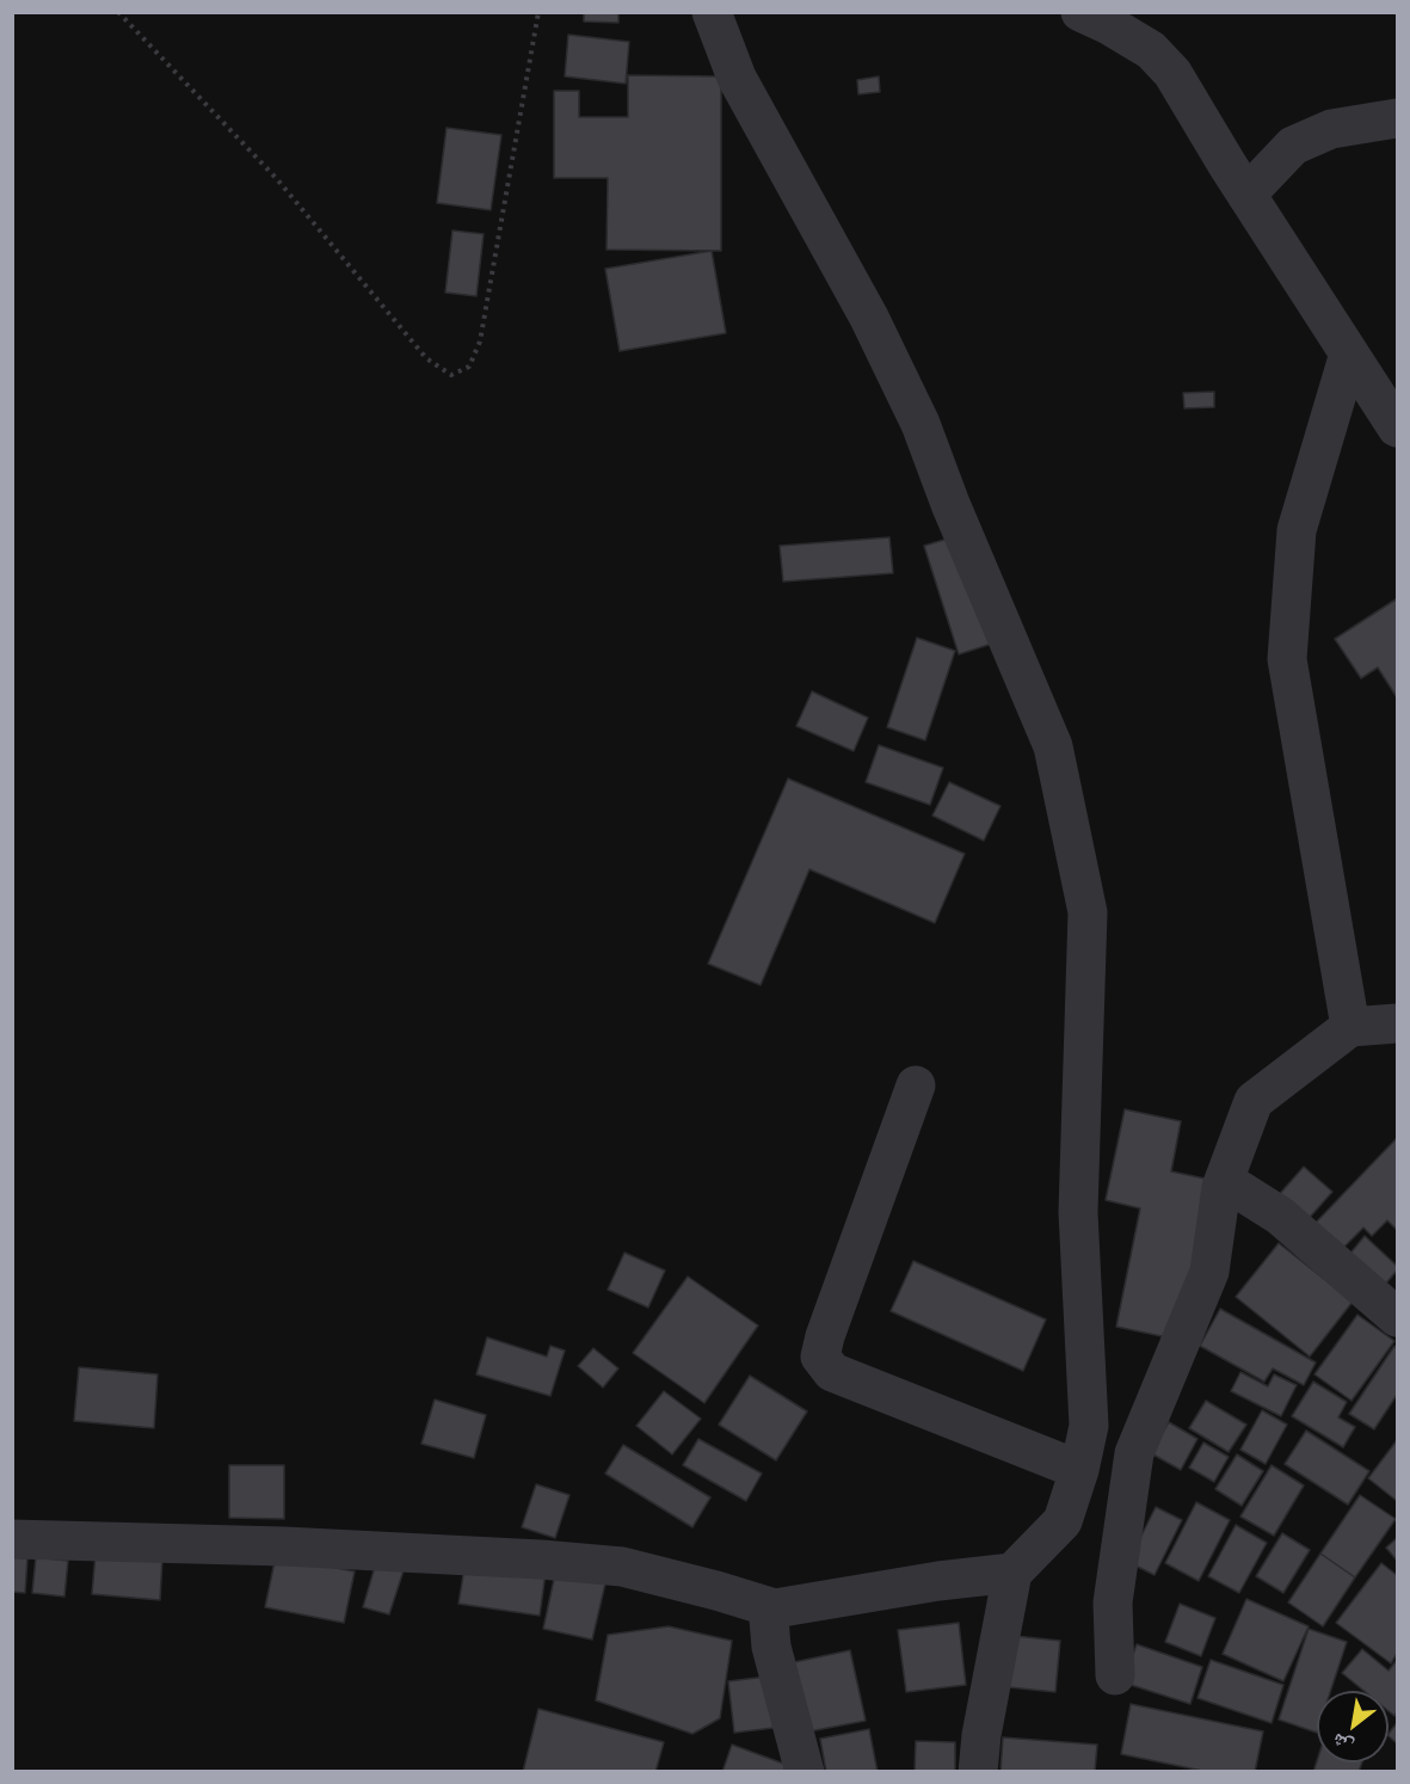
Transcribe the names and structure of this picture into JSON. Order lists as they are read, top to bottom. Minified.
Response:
{"north":"bottom left"}
